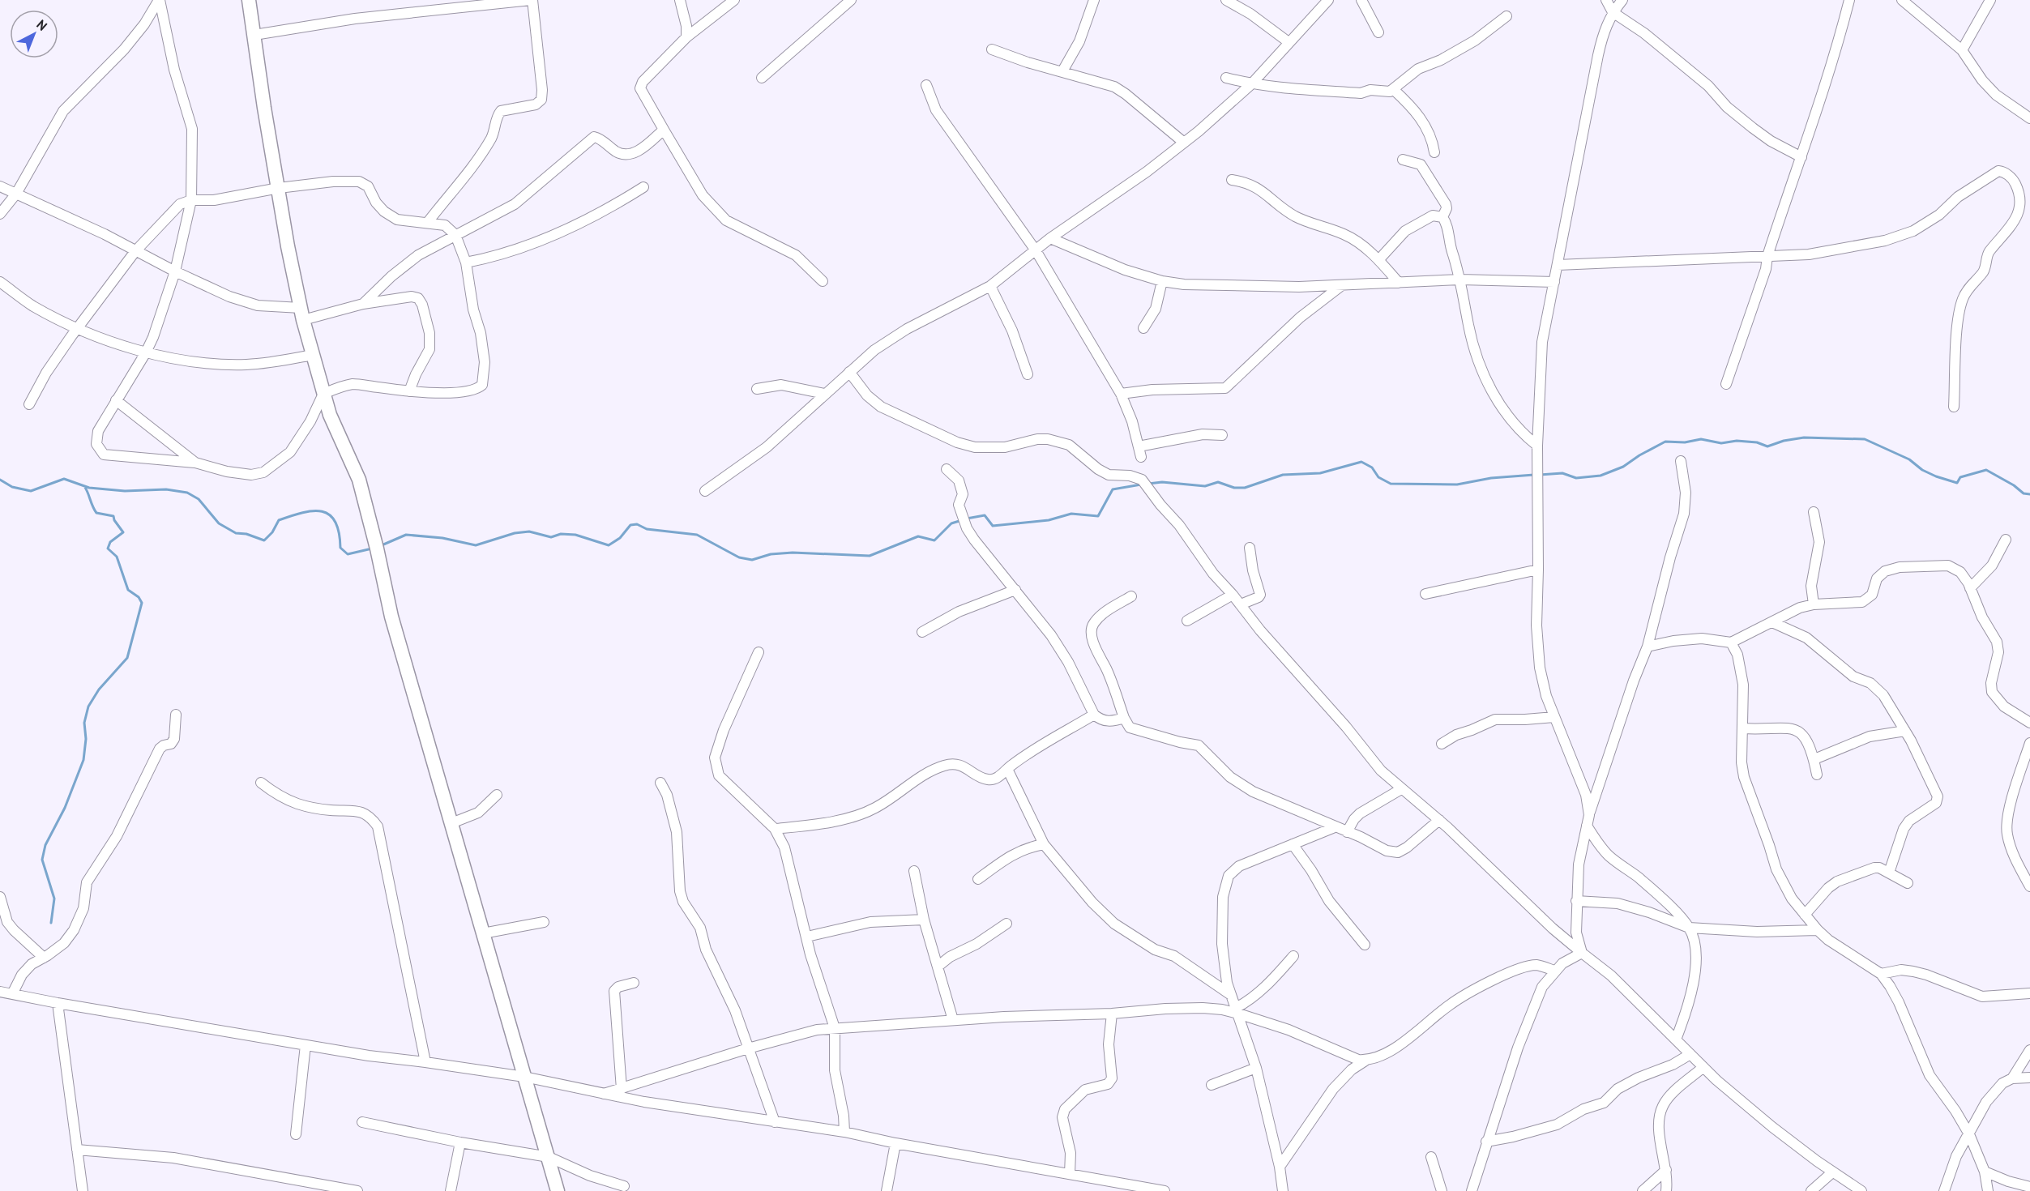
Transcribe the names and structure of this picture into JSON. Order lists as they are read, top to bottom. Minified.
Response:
{"north":"top right"}
